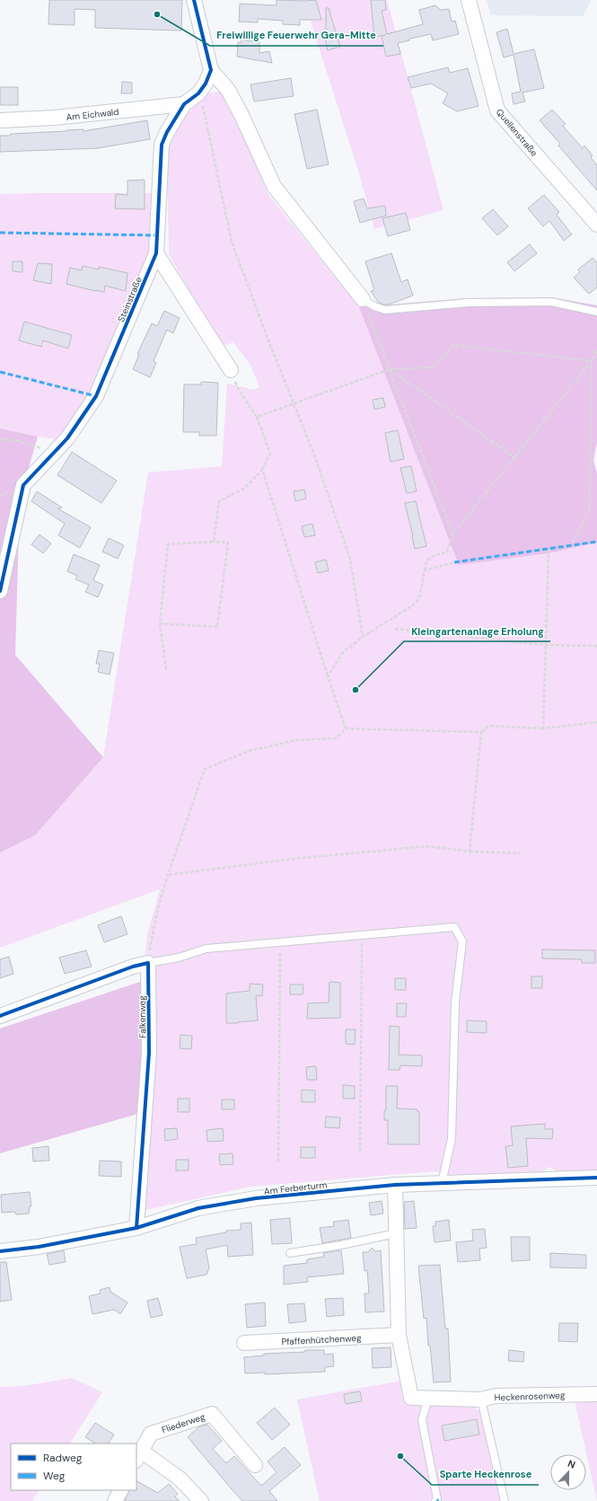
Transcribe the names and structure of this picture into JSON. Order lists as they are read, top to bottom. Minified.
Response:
{"streets":{"street":["Am Eichwald","Quellenstraße","Steinstraße","Falkenweg","Am Ferberturm","Pfaffenhütchenweg","Heckenrosenweg","Fliederweg"]},"crossings":[["Am Eichwald","Steinstraße"],["Falkenweg","Am Ferberturm"]],"places":["Freiwillige Feuerwehr Gera-Mitte","Kleingartenanlage Erholung","Sparte Heckenrose"],"legend":["Radweg","Weg"],"north":"top"}
